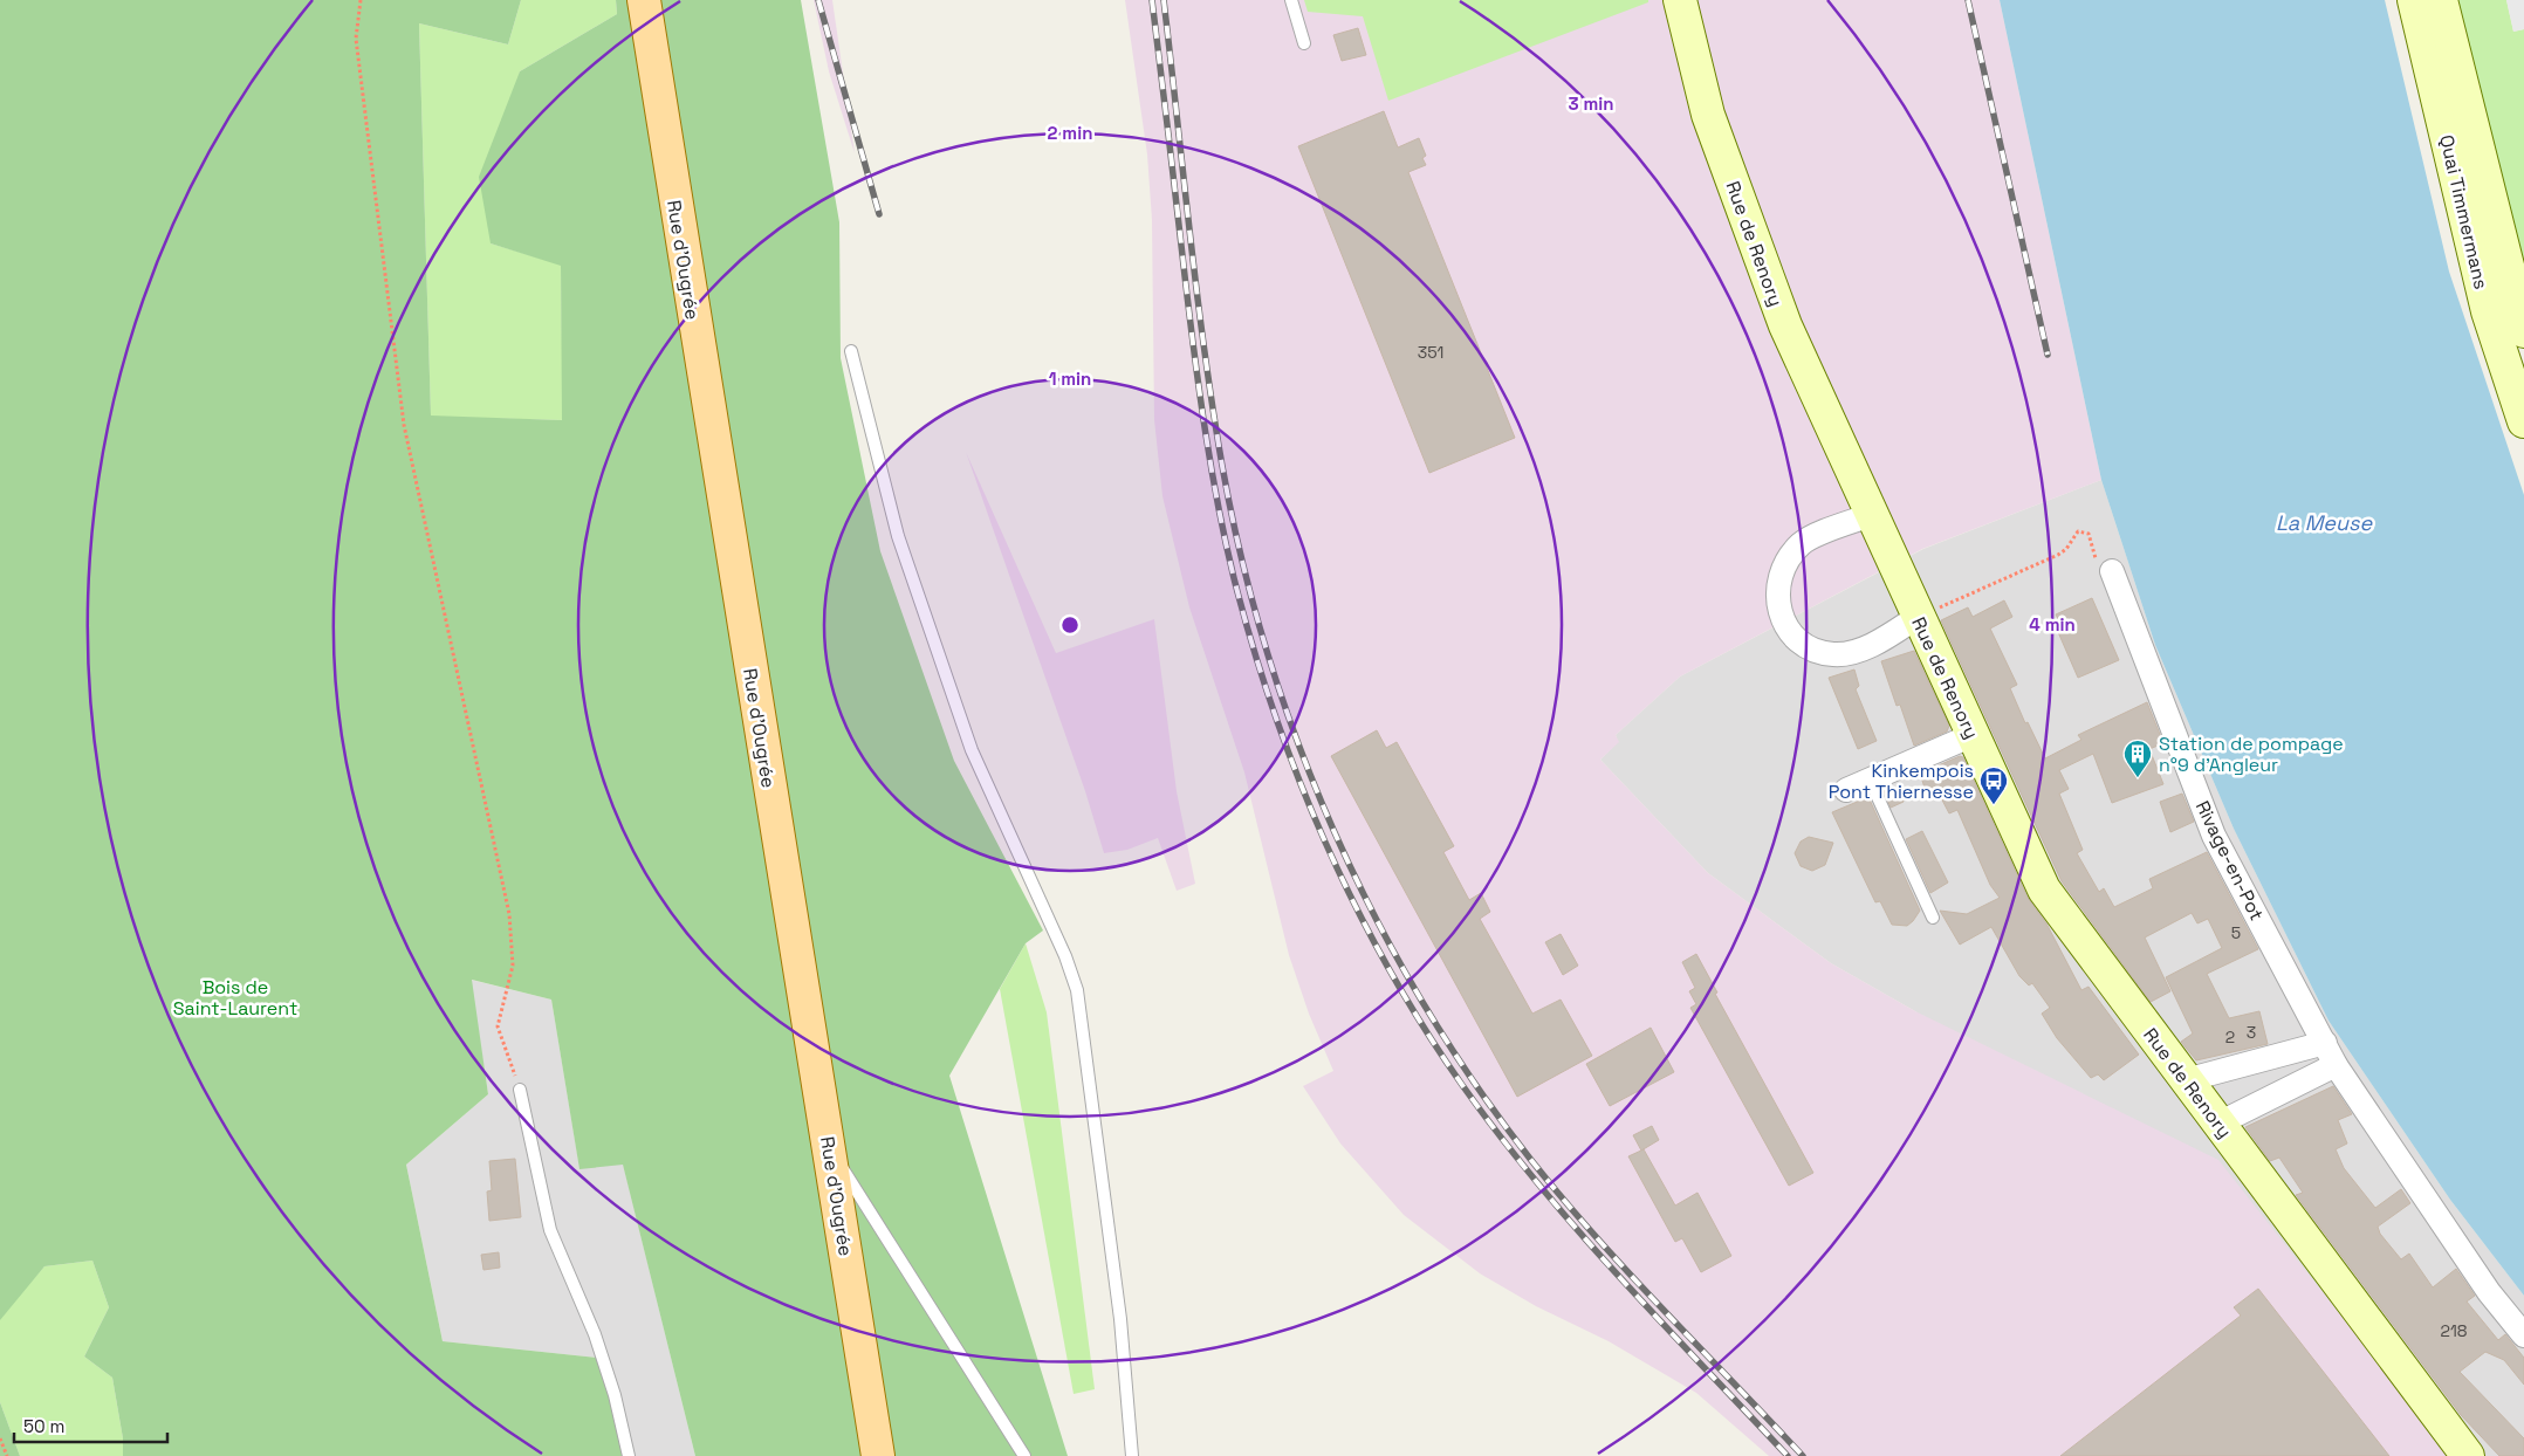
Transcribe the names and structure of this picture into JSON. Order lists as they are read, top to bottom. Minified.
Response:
{"streets":{"main road":["Rue d'Ougrée"],"street":["Quai Timmermans","Rue de Renory","Rivage-en-Pot"]},"water":["La Meuse"],"parks":["Bois de Saint-Laurent"],"places":{"building":["Station de pompage n°9 d'Angleur"],"bus stop":["Kinkempois Pont Thiernesse"]},"house_numbers":["351","5","3","2","218"],"scale_bar":"50 m","rings":["3 min","2 min","1 min","4 min"]}
